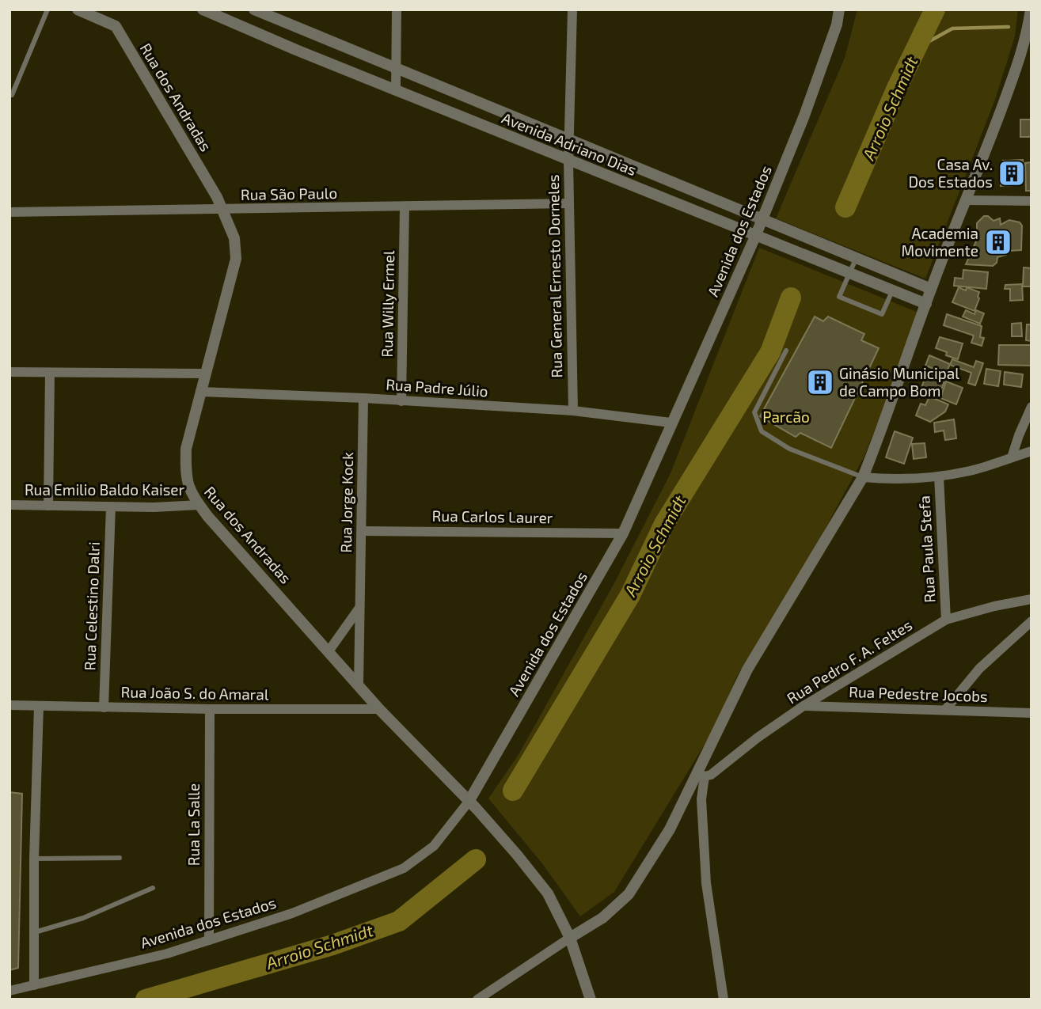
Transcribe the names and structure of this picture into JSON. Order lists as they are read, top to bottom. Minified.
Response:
{"streets":{"street":["Rua dos Andradas","Avenida Adriano Dias","Rua São Paulo","Avenida dos Estados","Rua General Ernesto Dorneles","Rua Willy Ermel","Rua Padre Júlio","Rua Emilio Baldo Kaiser","Rua Jorge Kock","Rua Carlos Laurer","Rua Paula Stefa","Rua Celestino Dalri","Rua Pedro F. A. Feltes","Rua João S. do Amaral","Rua Pedestre Jocobs","Rua La Salle"]},"crossings":[["Rua dos Andradas","Rua São Paulo"],["Rua dos Andradas","Avenida dos Estados"],["Rua dos Andradas","Rua Padre Júlio"],["Rua dos Andradas","Rua Emilio Baldo Kaiser"],["Rua dos Andradas","Rua Jorge Kock"],["Rua dos Andradas","Rua João S. do Amaral"],["Avenida Adriano Dias","Avenida dos Estados"],["Avenida Adriano Dias","Rua General Ernesto Dorneles"],["Rua São Paulo","Rua General Ernesto Dorneles"],["Rua São Paulo","Rua Willy Ermel"],["Avenida dos Estados","Rua Padre Júlio"],["Avenida dos Estados","Rua Carlos Laurer"],["Avenida dos Estados","Rua La Salle"],["Rua General Ernesto Dorneles","Rua Padre Júlio"],["Rua Willy Ermel","Rua Padre Júlio"],["Rua Padre Júlio","Rua Jorge Kock"],["Rua Emilio Baldo Kaiser","Rua Celestino Dalri"],["Rua Jorge Kock","Rua Carlos Laurer"],["Rua Paula Stefa","Rua Pedro F. A. Feltes"],["Rua Celestino Dalri","Rua João S. do Amaral"],["Rua Pedro F. A. Feltes","Rua Pedestre Jocobs"],["Rua João S. do Amaral","Rua La Salle"]],"water":["Arroio Schmidt"],"parks":["Parcão"],"places":{"building":["Casa Av. Dos Estados","Academia Movimente","Ginásio Municipal de Campo Bom"]}}
